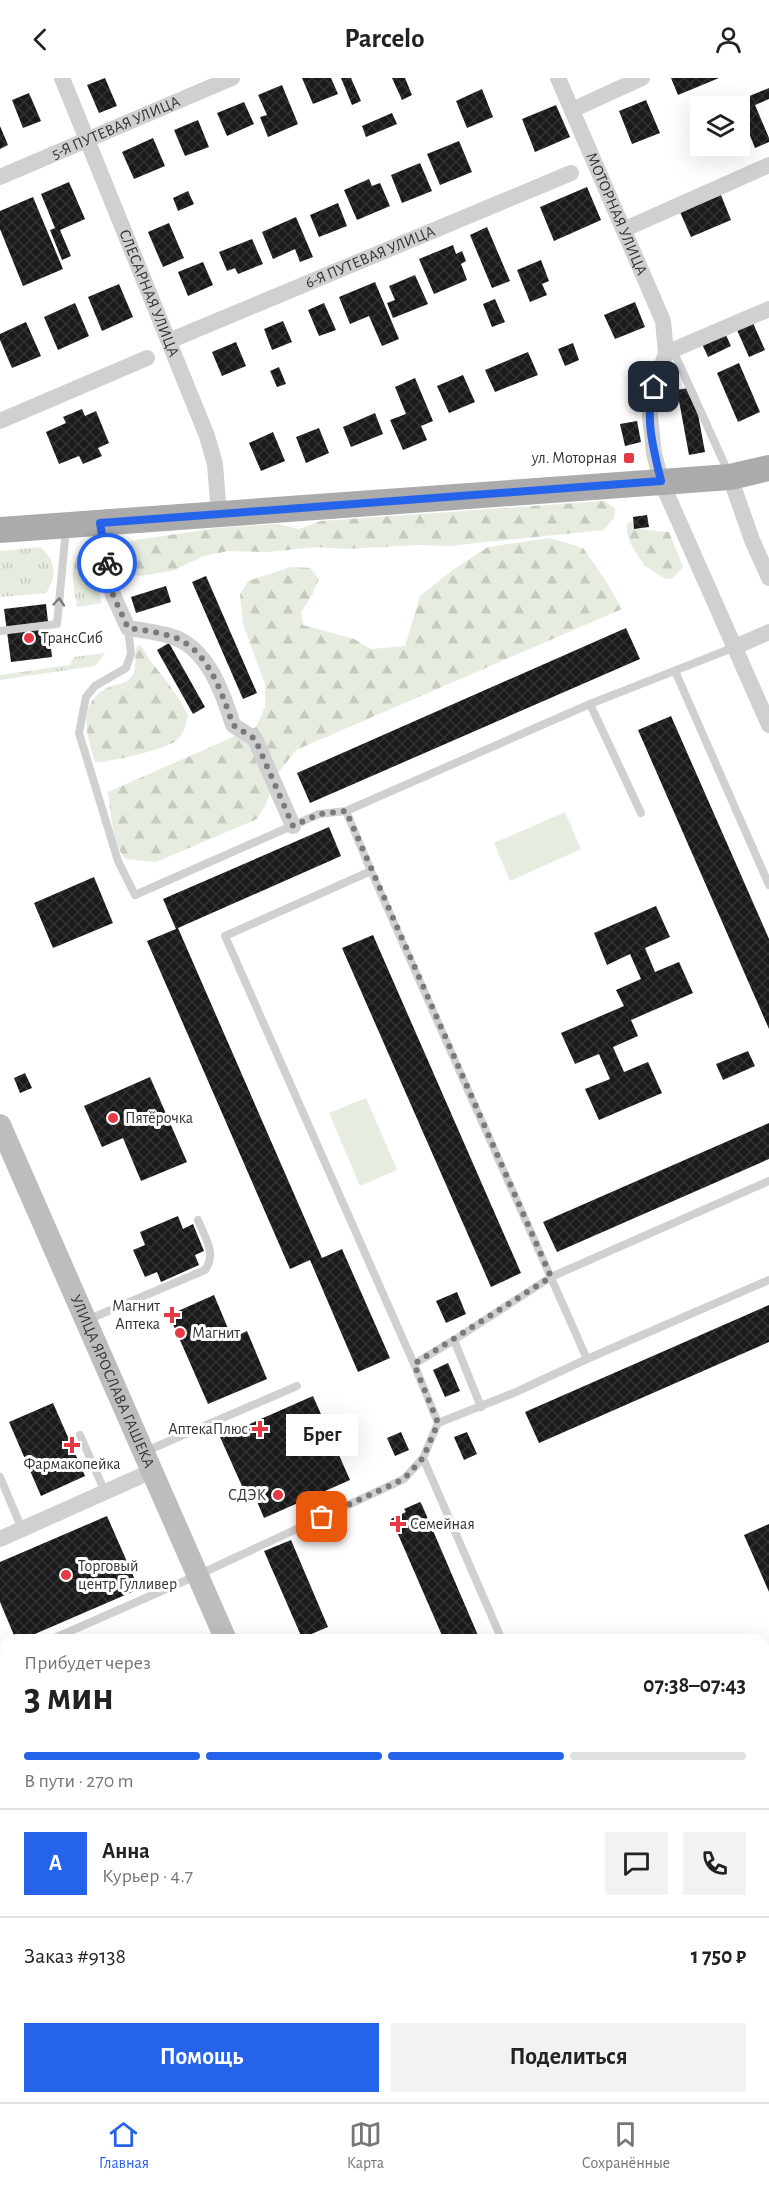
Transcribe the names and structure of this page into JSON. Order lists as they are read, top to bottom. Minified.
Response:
{"streets":{"main road":["УЛИЦА ЯРОСЛАВА ГАШЕКА"],"street":["5-Я ПУТЕВАЯ УЛИЦА","МОТОРНАЯ УЛИЦА","6-Я ПУТЕВАЯ УЛИЦА","СЛЕСАРНАЯ УЛИЦА"]},"crossings":[["5-Я ПУТЕВАЯ УЛИЦА","СЛЕСАРНАЯ УЛИЦА"],["6-Я ПУТЕВАЯ УЛИЦА","СЛЕСАРНАЯ УЛИЦА"]],"places":{"transit":["ул. Моторная"],"other":["ТрансСиб","Пятёрочка","Магнит","СДЭК","Брег","Торговый центр Гулливер"],"health":["Магнит Аптека","АптекаПлюс","Фармакопейка","Семейная"]},"page":{"header":"Parcelo","bubble":"Брег","heading":["3 мин","Прибудет через","07:38–07:43"],"panel":["Анна","Курьер · 4.7","Заказ #9138","1 750 ₽"],"bar":"В пути · 270 m","round":"А","buttons":["Помощь","Поделиться"],"tabs":["Главная","Карта","Сохранённые"]}}
